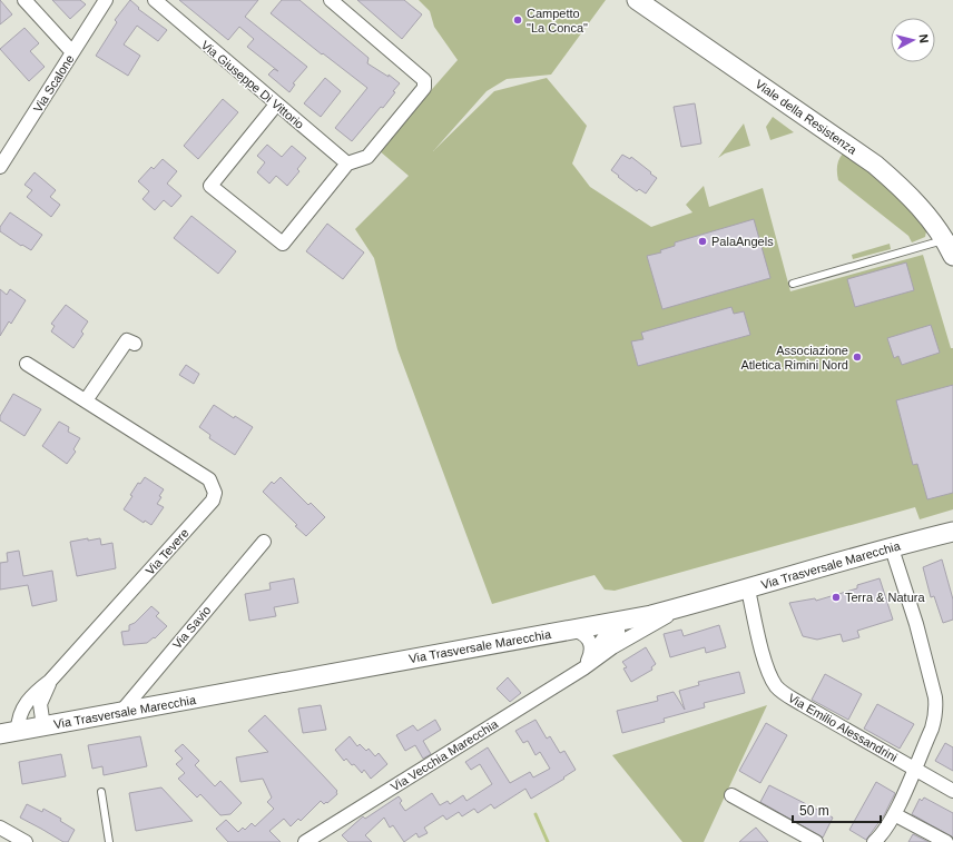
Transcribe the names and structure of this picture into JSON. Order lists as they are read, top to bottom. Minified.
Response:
{"streets":{"street":["Via Scalone","Via Giuseppe Di Vittorio","Viale della Resistenza","Via Tevere","Via Trasversale Marecchia","Via Savio","Via Emilio Alessandrini","Via Vecchia Marecchia"]},"crossings":[["Via Tevere","Via Trasversale Marecchia"],["Via Trasversale Marecchia","Via Savio"],["Via Trasversale Marecchia","Via Emilio Alessandrini"],["Via Trasversale Marecchia","Via Vecchia Marecchia"]],"places":["Campetto \"La Conca\"","PalaAngels","Associazione Atletica Rimini Nord","Terra & Natura"],"scale_bar":"50 m","north":"right"}
